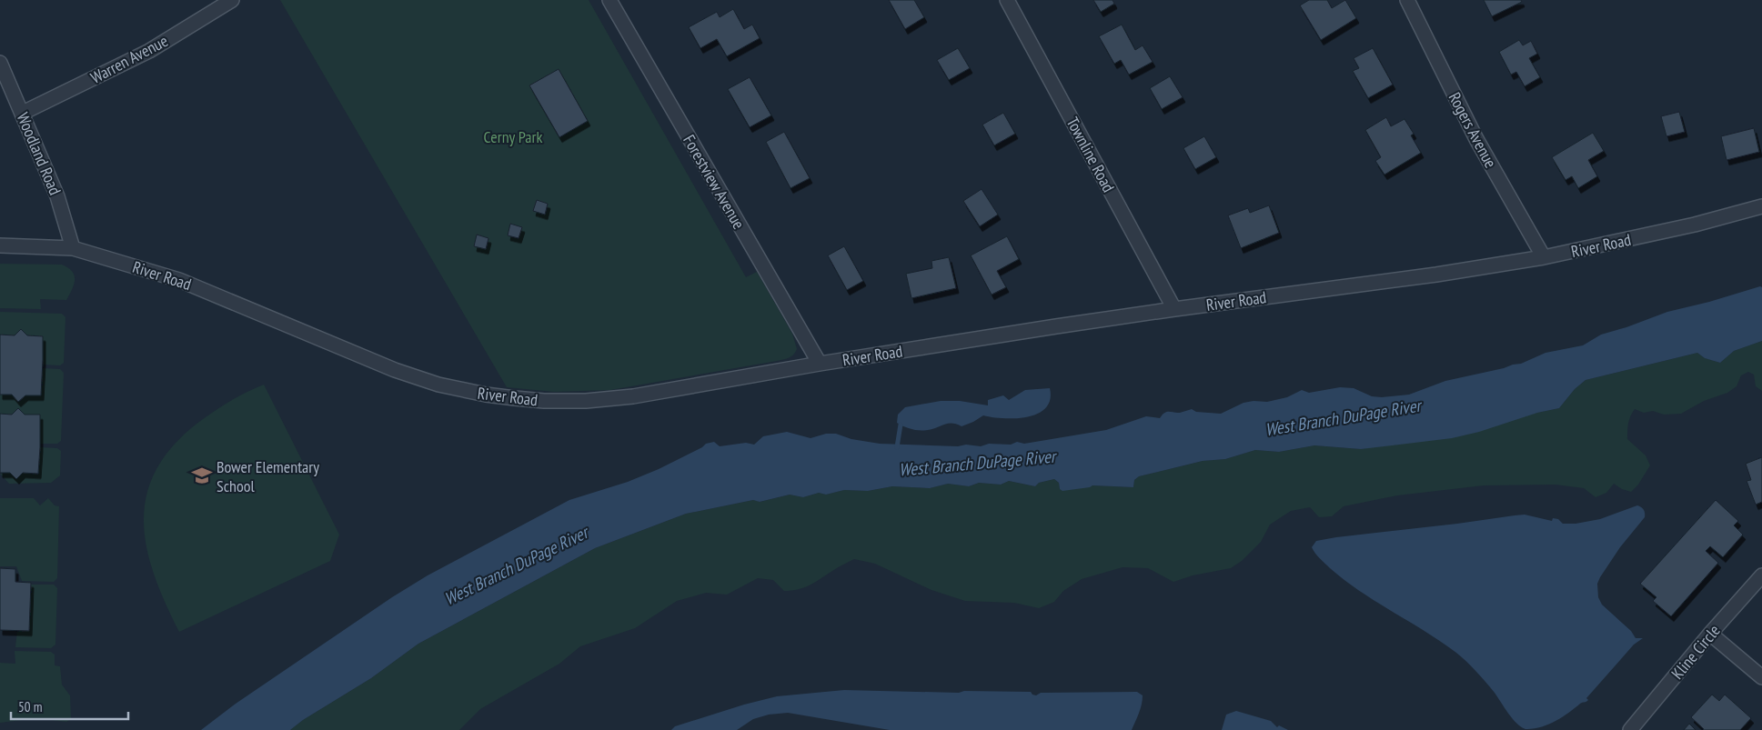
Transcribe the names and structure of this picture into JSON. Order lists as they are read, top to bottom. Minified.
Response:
{"streets":{"street":["Warren Avenue","Rogers Avenue","Woodland Road","Townline Road","Forestview Avenue","River Road","Kline Circle"]},"crossings":[["Warren Avenue","Woodland Road"],["Rogers Avenue","River Road"],["Woodland Road","River Road"],["Townline Road","River Road"],["Forestview Avenue","River Road"]],"water":["West Branch DuPage River"],"parks":["Cerny Park"],"places":{"school or university":["Bower Elementary School"]},"scale_bar":"50 m"}
